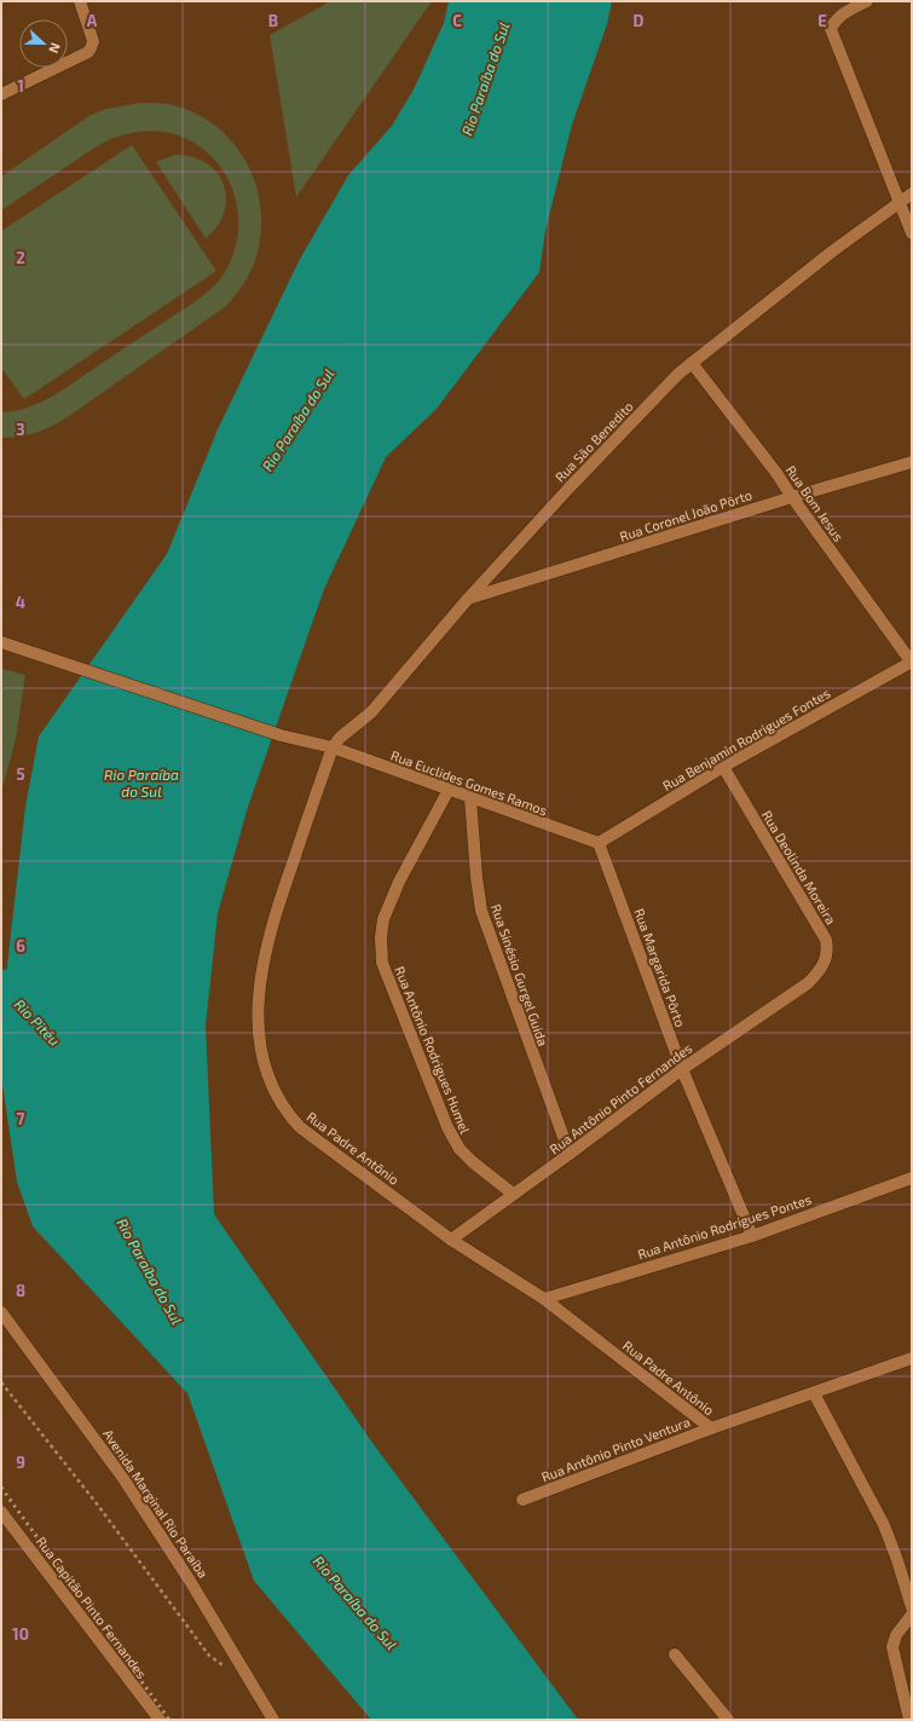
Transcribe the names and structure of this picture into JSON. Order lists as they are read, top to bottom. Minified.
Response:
{"streets":{"street":["Rua São Benedito","Rua Bom Jesus","Rua Coronel João Pôrto","Rua Benjamin Rodrigues Fontes","Rua Euclides Gomes Ramos","Rua Deolinda Moreira","Rua Margarida Pôrto","Rua Sinésio Gurgel Guida","Rua Antônio Rodrigues Humel","Rua Antônio Pinto Fernandes","Rua Padre Antônio","Rua Antônio Rodrigues Pontes","Rua Antônio Pinto Ventura","Avenida Marginal Rio Paraíba","Rua Capitão Pinto Fernandes"]},"crossings":[["Rua São Benedito","Rua Bom Jesus"],["Rua São Benedito","Rua Coronel João Pôrto"],["Rua São Benedito","Rua Euclides Gomes Ramos"],["Rua São Benedito","Rua Padre Antônio"],["Rua Bom Jesus","Rua Coronel João Pôrto"],["Rua Bom Jesus","Rua Benjamin Rodrigues Fontes"],["Rua Benjamin Rodrigues Fontes","Rua Euclides Gomes Ramos"],["Rua Benjamin Rodrigues Fontes","Rua Deolinda Moreira"],["Rua Benjamin Rodrigues Fontes","Rua Margarida Pôrto"],["Rua Euclides Gomes Ramos","Rua Margarida Pôrto"],["Rua Euclides Gomes Ramos","Rua Sinésio Gurgel Guida"],["Rua Euclides Gomes Ramos","Rua Antônio Rodrigues Humel"],["Rua Euclides Gomes Ramos","Rua Padre Antônio"],["Rua Deolinda Moreira","Rua Antônio Pinto Fernandes"],["Rua Margarida Pôrto","Rua Antônio Pinto Fernandes"],["Rua Margarida Pôrto","Rua Antônio Rodrigues Pontes"],["Rua Sinésio Gurgel Guida","Rua Antônio Pinto Fernandes"],["Rua Antônio Rodrigues Humel","Rua Antônio Pinto Fernandes"],["Rua Antônio Pinto Fernandes","Rua Padre Antônio"],["Rua Padre Antônio","Rua Antônio Rodrigues Pontes"],["Rua Padre Antônio","Rua Antônio Pinto Ventura"]],"water":["Rio Paraíba do Sul","Rio Pitéu"],"north":"right","grid":{"columns":["A","B","C","D","E"],"rows":["1","2","3","4","5","6","7","8","9","10"]}}
